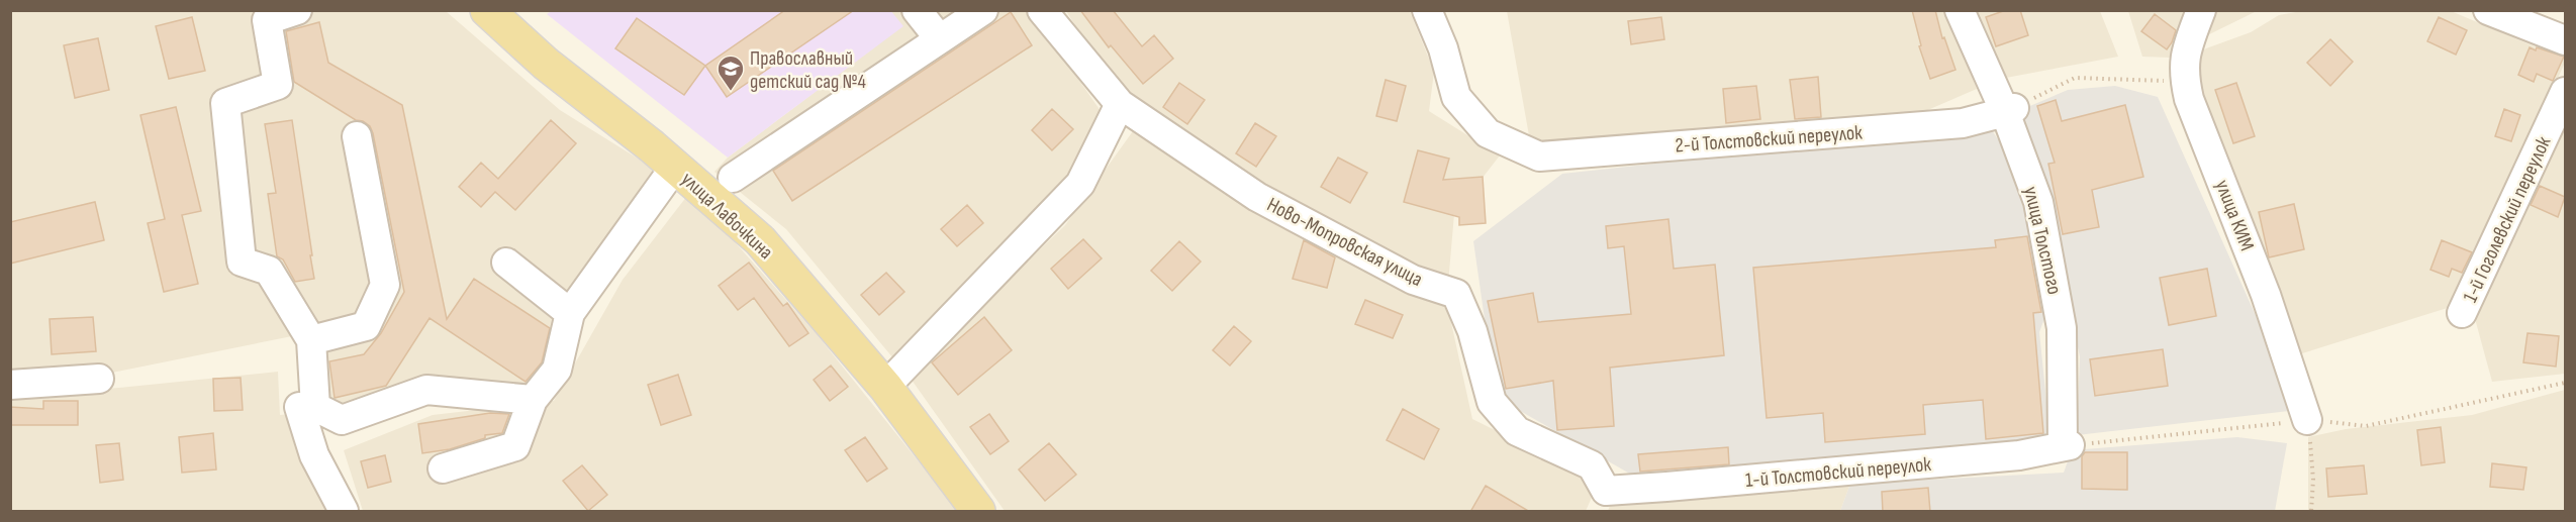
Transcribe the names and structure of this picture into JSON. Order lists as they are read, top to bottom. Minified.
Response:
{"streets":{"main road":["улица Лавочкина"],"street":["2-й Толстовский переулок","улица КИМ","1-й Гоголевский переулок","улица Толстого","Ново-Мопровская улица","1-й Толстовский переулок"]},"crossings":[["2-й Толстовский переулок","улица Толстого"],["улица Толстого","1-й Толстовский переулок"],["Ново-Мопровская улица","1-й Толстовский переулок"]],"places":{"school or university":["Православный детский сад №4"]}}
